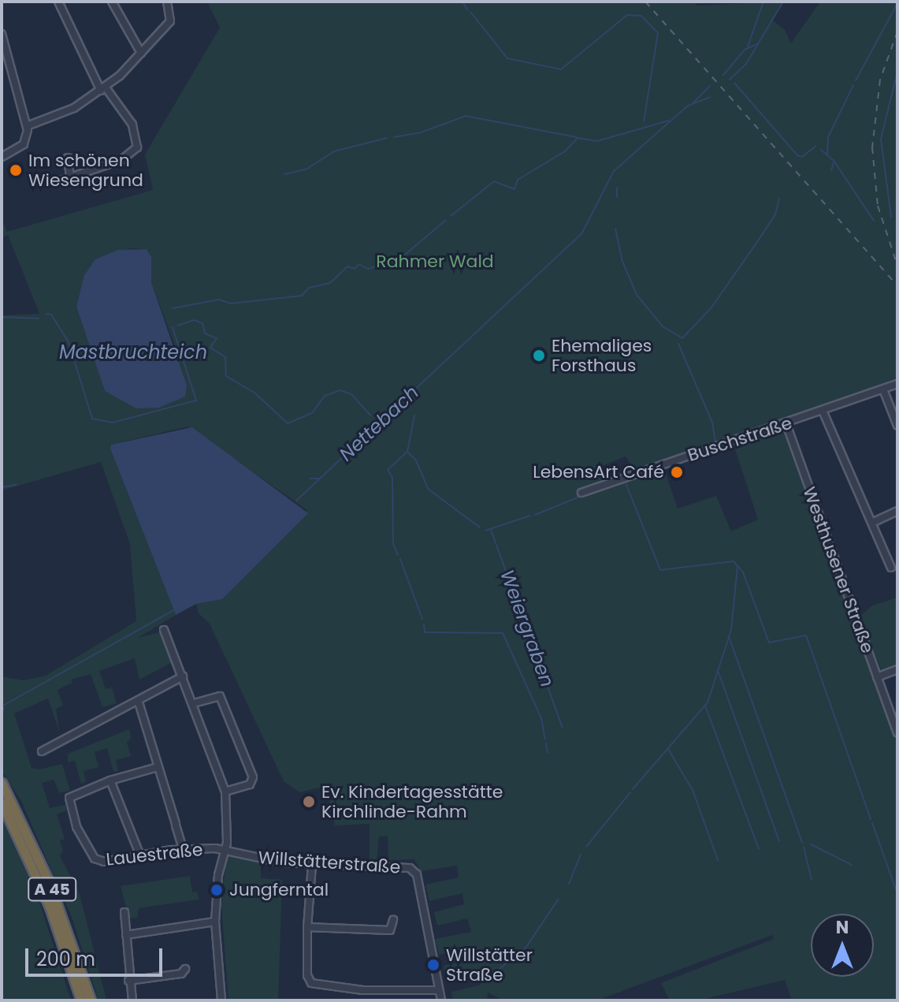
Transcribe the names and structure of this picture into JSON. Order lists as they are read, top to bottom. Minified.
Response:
{"streets":{"highway":["A 45"],"street":["Buschstraße","Westhusener Straße","Lauestraße","Willstätterstraße"]},"crossings":[["Buschstraße","Westhusener Straße"],["Lauestraße","Willstätterstraße"]],"water":["Mastbruchteich","Nettebach","Weiergraben"],"parks":["Rahmer Wald"],"places":["Im schönen Wiesengrund","Ehemaliges Forsthaus","LebensArt Café","Ev. Kindertagesstätte Kirchlinde-Rahm","Jungferntal","Willstätter Straße"],"scale_bar":"200 m","north":"top"}
